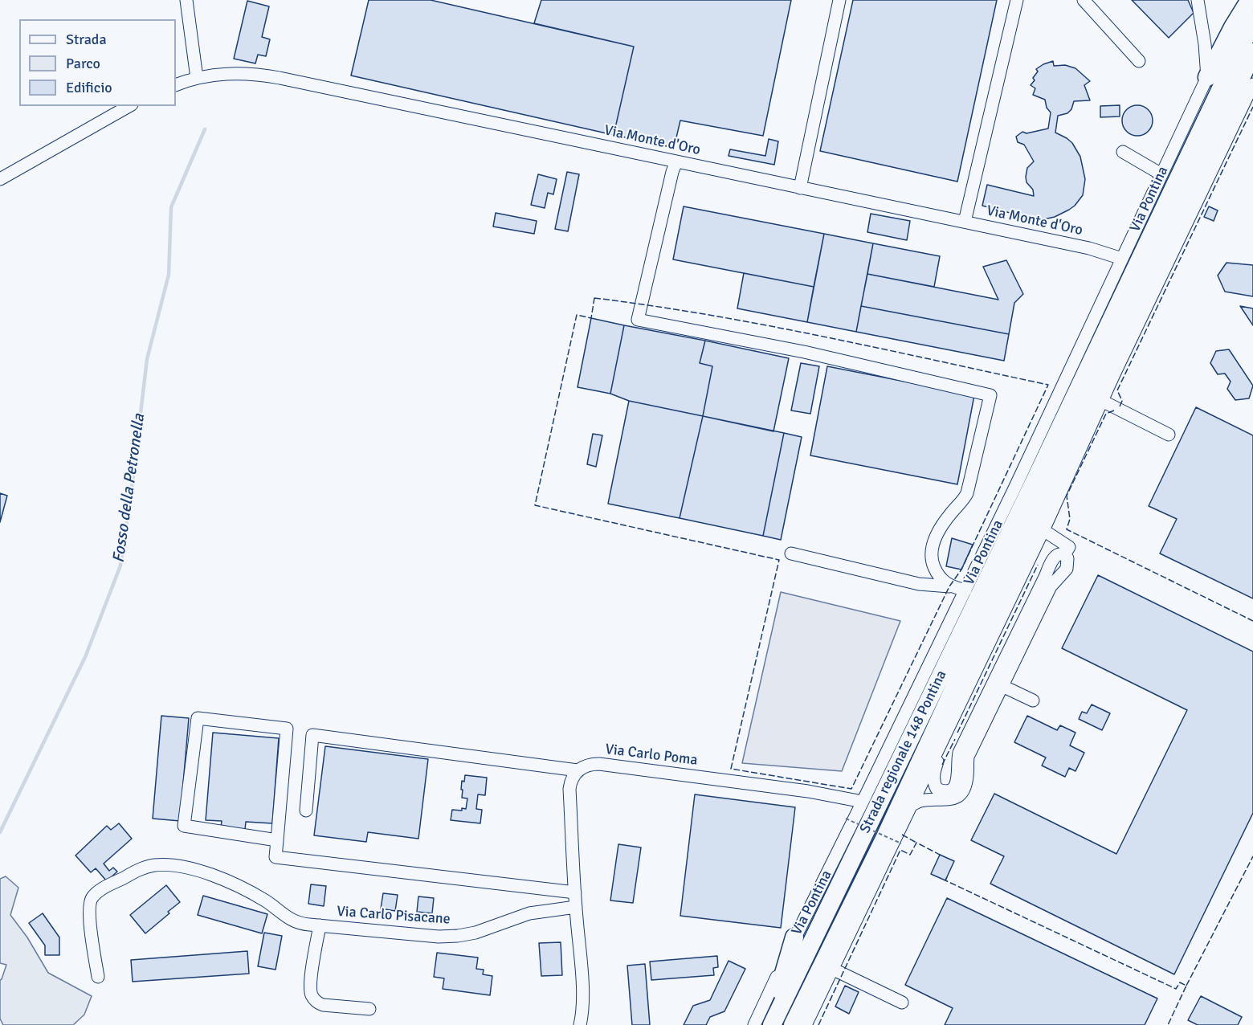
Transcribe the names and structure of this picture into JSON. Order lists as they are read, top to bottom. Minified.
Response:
{"streets":{"highway":["Via Pontina","Strada regionale 148 Pontina"],"street":["Via Monte d'Oro","Via Carlo Poma","Via Carlo Pisacane"]},"crossings":[["Via Monte d'Oro","Via Pontina"],["Via Pontina","Strada regionale 148 Pontina"],["Via Pontina","Via Carlo Poma"]],"water":["Fosso della Petronella"],"legend":["Strada","Parco","Edificio"]}
